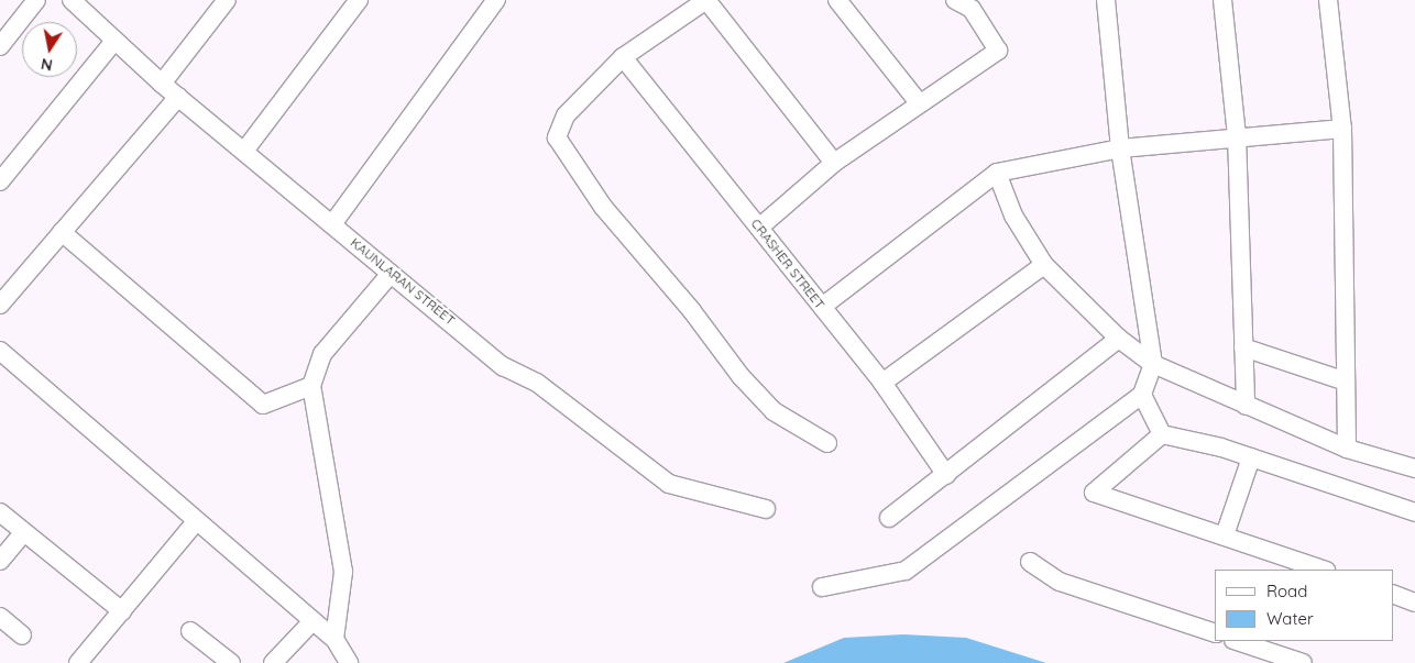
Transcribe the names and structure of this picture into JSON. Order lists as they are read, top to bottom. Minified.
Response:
{"streets":{"street":["CRASHER STREET","KAUNLARAN STREET"]},"legend":["Road","Water"],"north":"bottom"}
